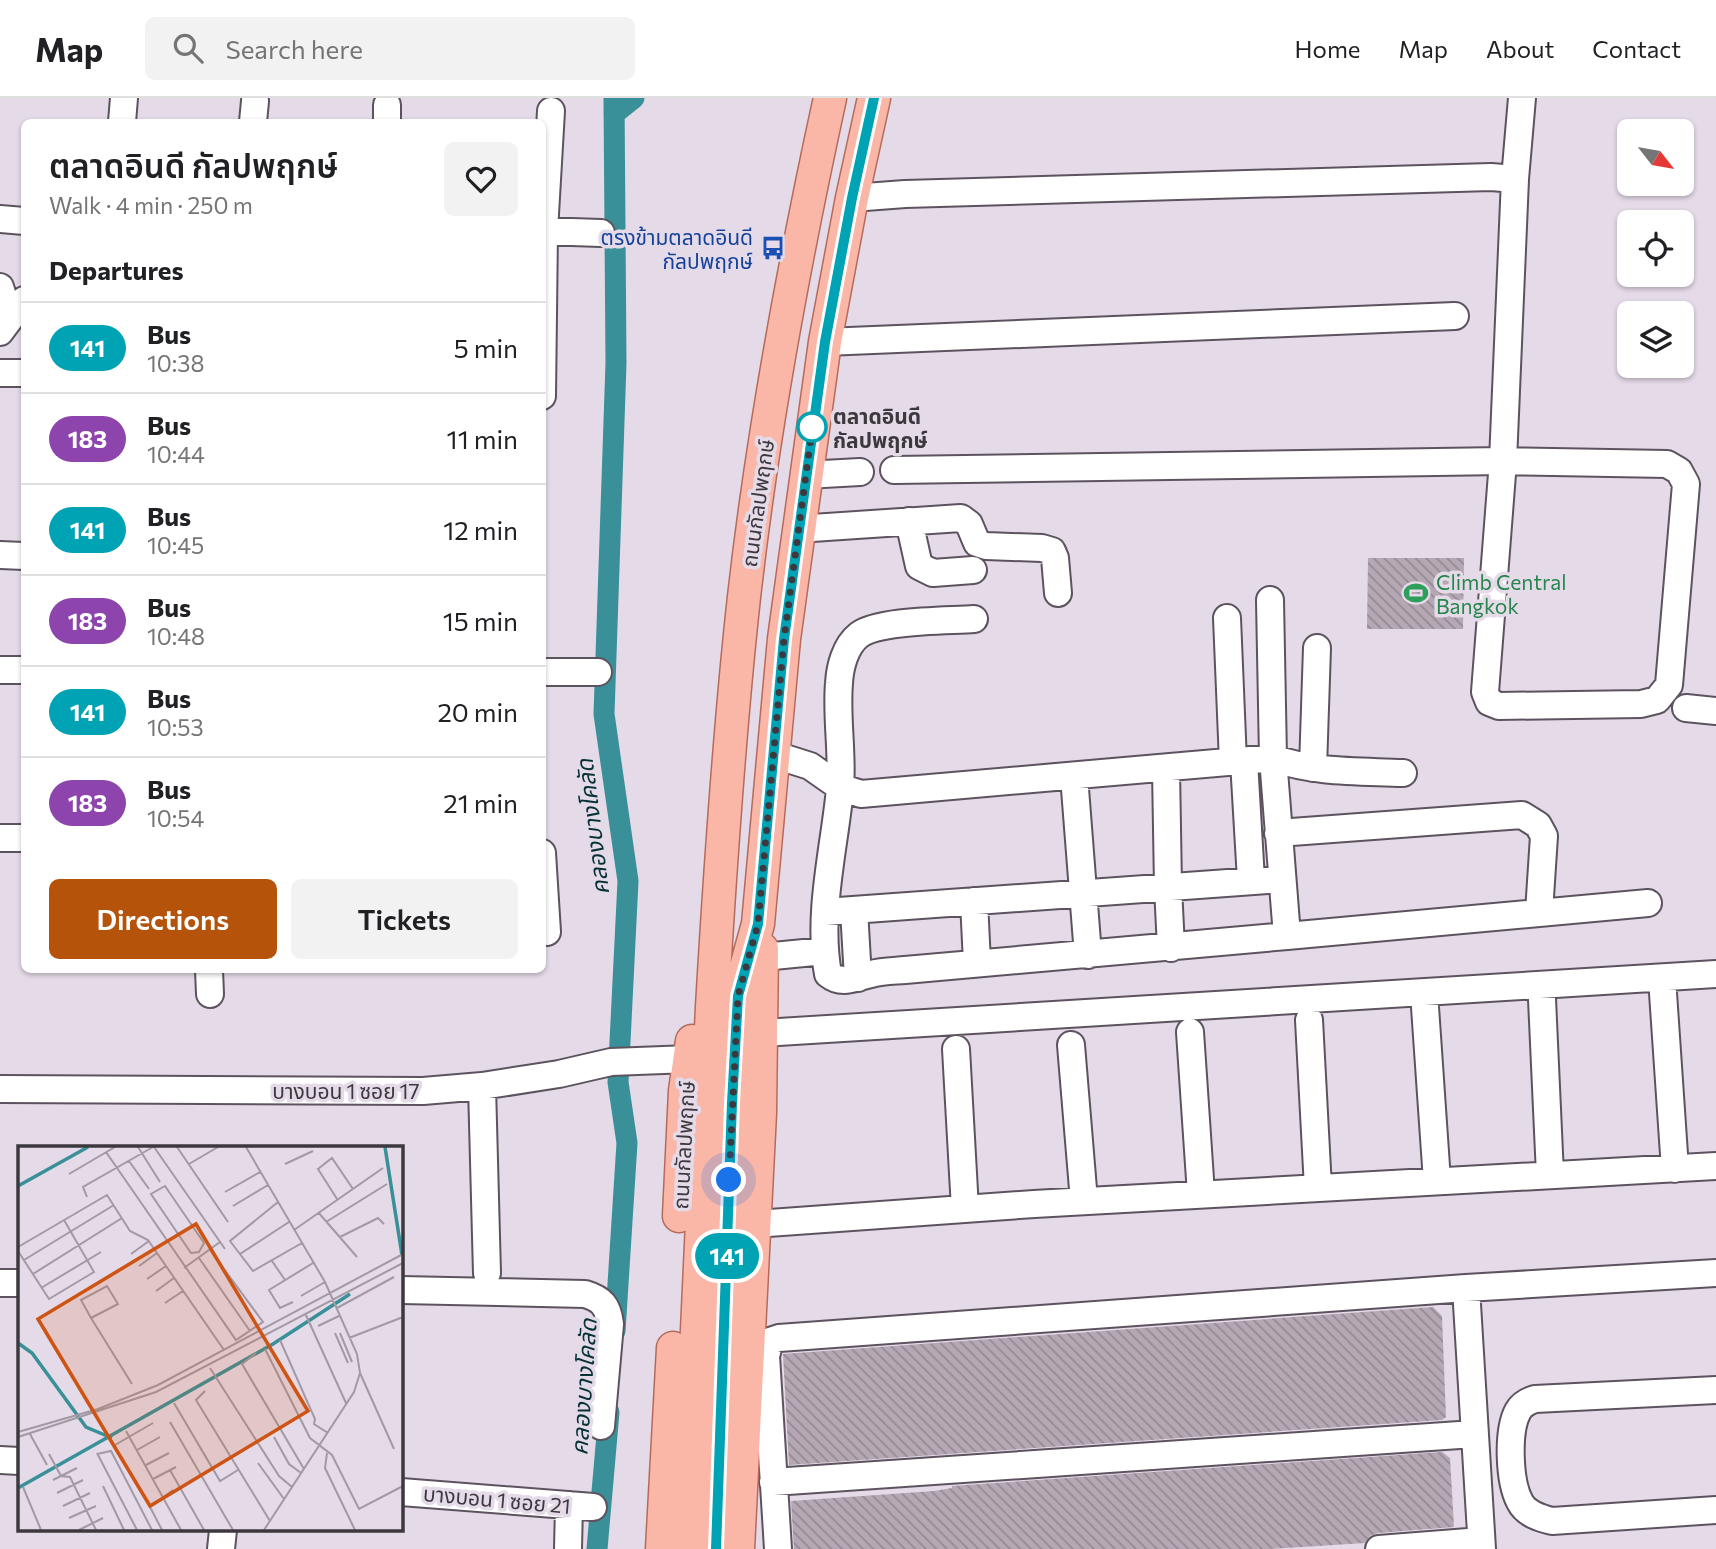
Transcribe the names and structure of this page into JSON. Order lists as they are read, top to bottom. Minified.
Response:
{"streets":{"main road":["ถนนกัลปพฤกษ์"],"street":["บางบอน 1 ซอย 17","บางบอน 1 ซอย 21"]},"crossings":[["ถนนกัลปพฤกษ์","บางบอน 1 ซอย 17"]],"water":["คลองบางโคลัด"],"places":{"bus stop":["ตรงข้ามตลาดอินดี กัลปพฤกษ์"],"other":["ตลาดอินดี กัลปพฤกษ์"],"sports":["Climb Central Bangkok"]},"lines":["bus line 141"],"north":"bottom right","page":{"header":"Map","search":"Search here","nav":["Home","Map","About","Contact"],"on_map":"141","heading":[["ตลาดอินดี กัลปพฤกษ์","Walk · 4 min · 250 m"],"Departures"],"list":[{"mark":"141","name":"Bus","note":"10:38","value":"5 min"},{"mark":"183","name":"Bus","note":"10:44","value":"11 min"},{"mark":"141","name":"Bus","note":"10:45","value":"12 min"},{"mark":"183","name":"Bus","note":"10:48","value":"15 min"},{"mark":"141","name":"Bus","note":"10:53","value":"20 min"},{"mark":"183","name":"Bus","note":"10:54","value":"21 min"}],"buttons":["Directions","Tickets"]}}
